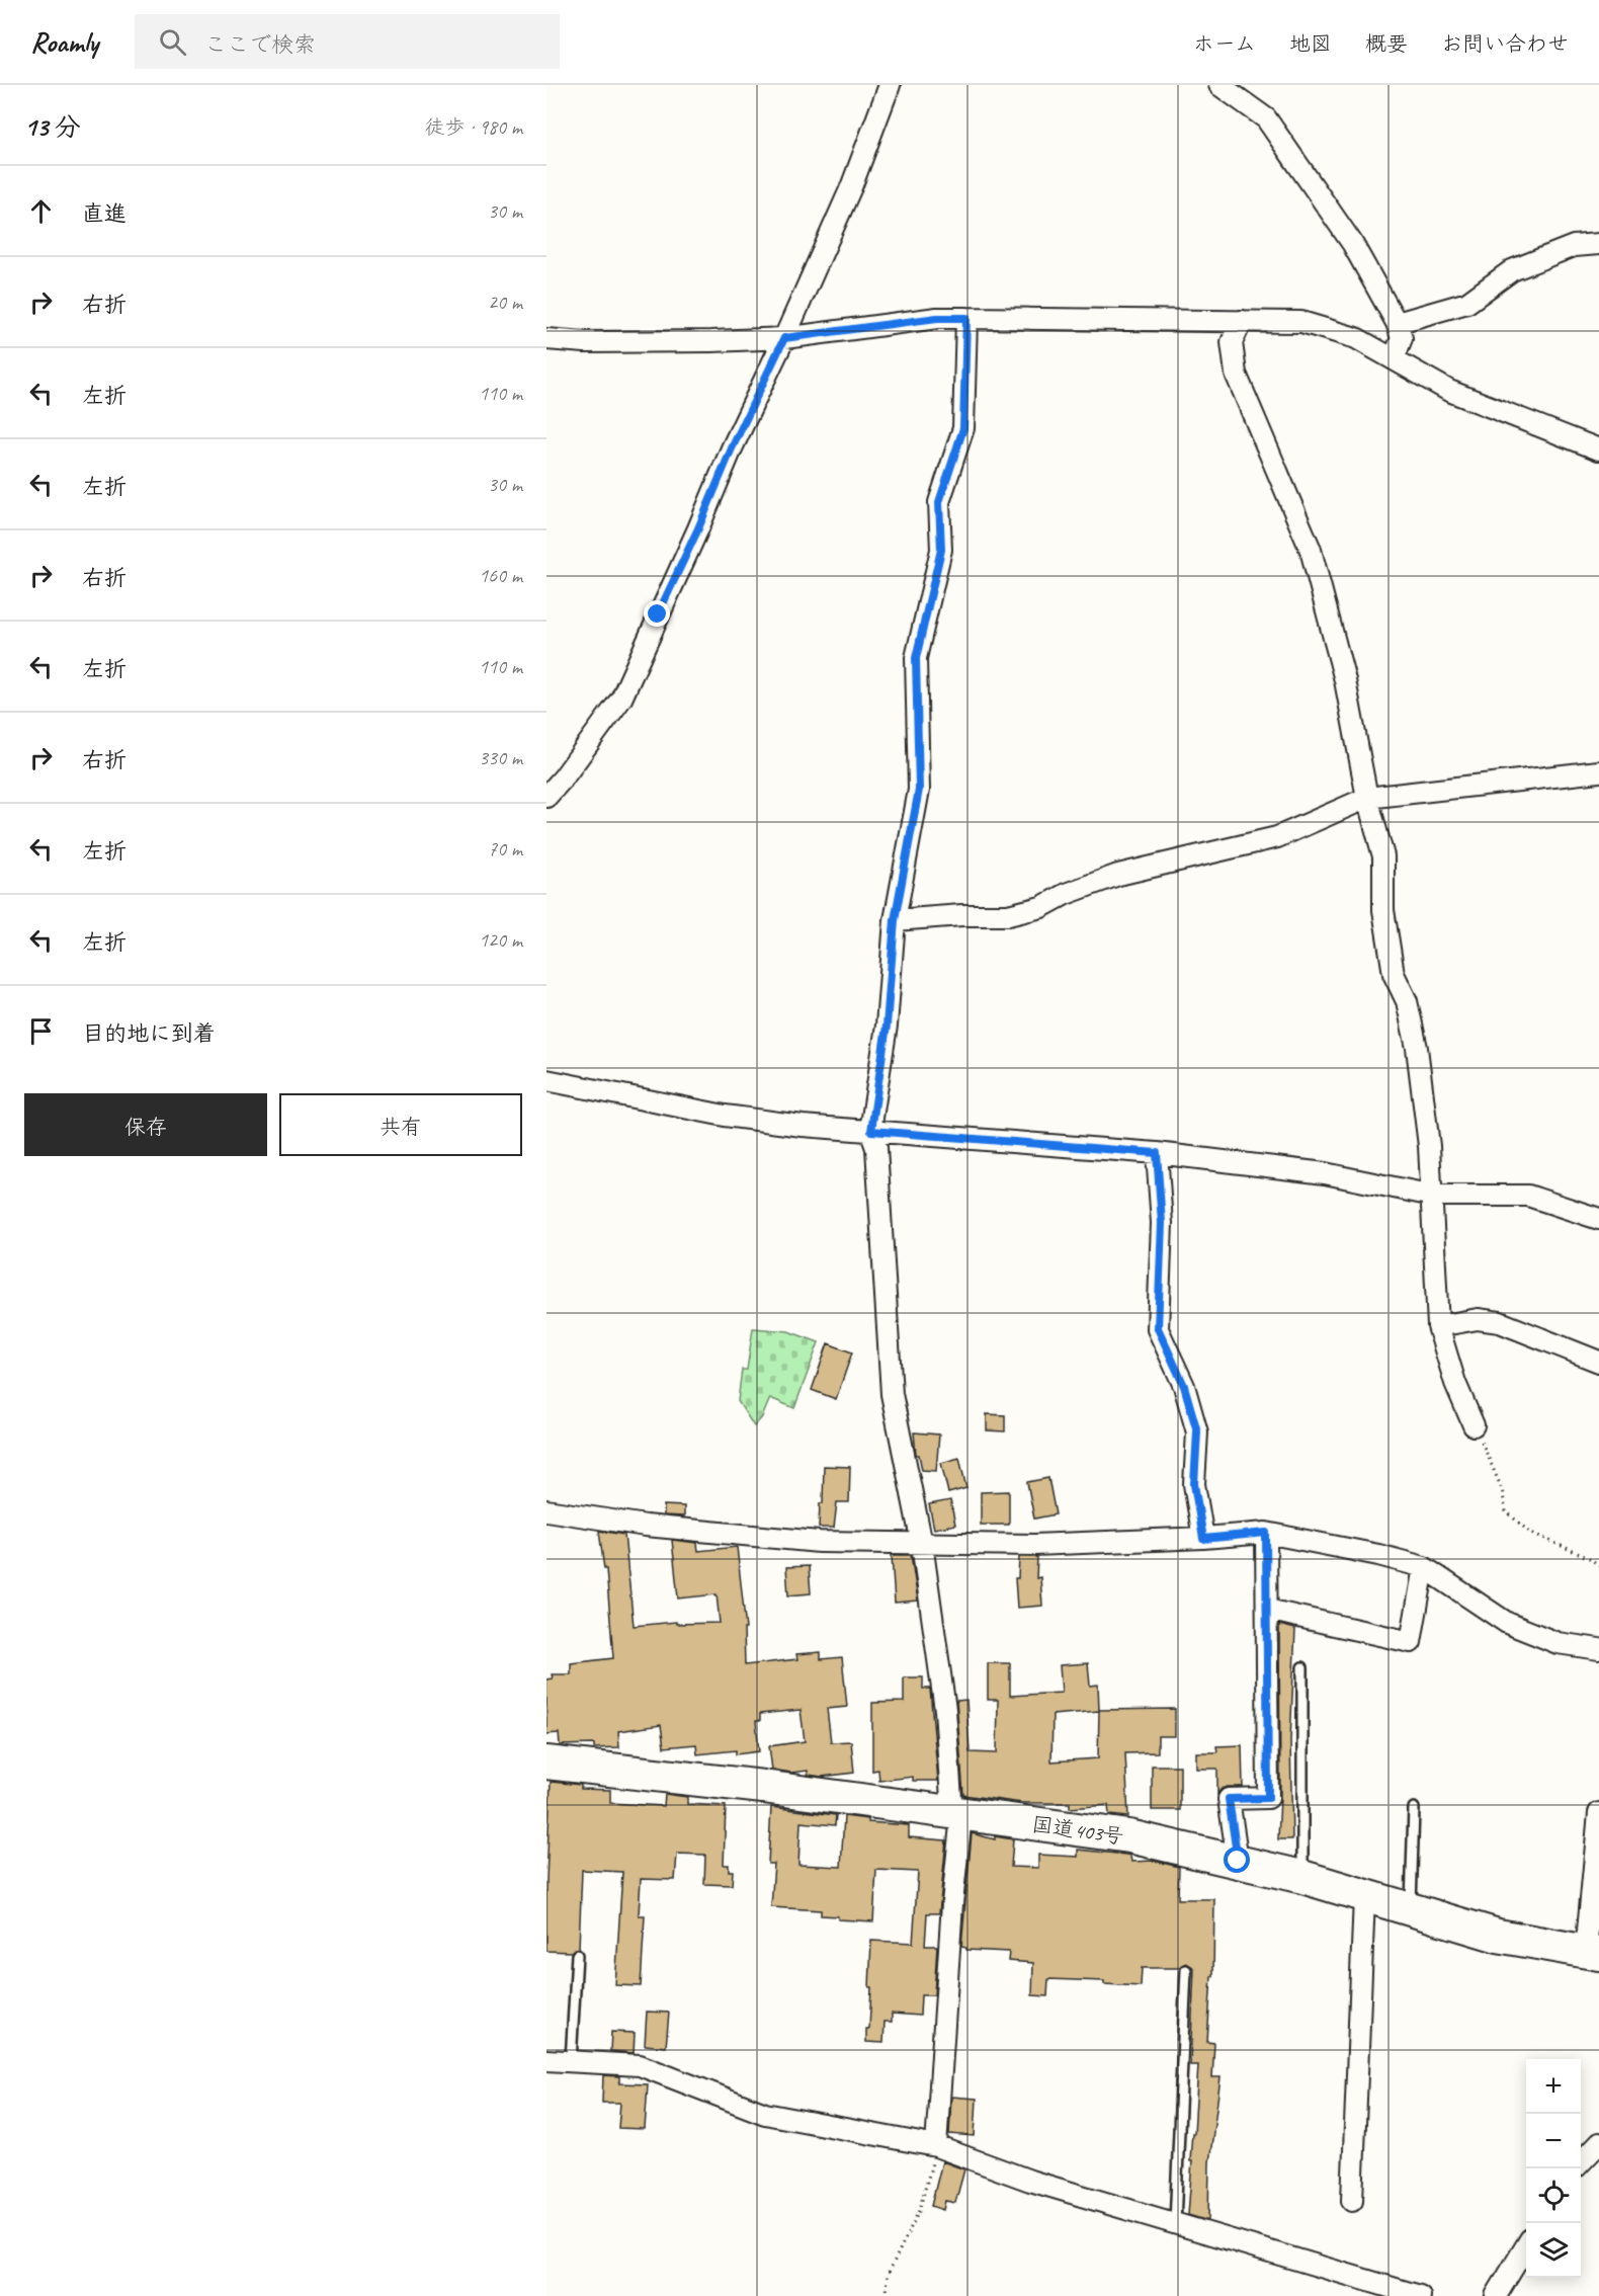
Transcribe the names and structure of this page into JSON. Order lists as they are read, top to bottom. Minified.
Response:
{"streets":{"highway":["国道403号"]},"page":{"header":"Roamly","search":"ここで検索","nav":["ホーム","地図","概要","お問い合わせ"],"heading":["13 分","徒歩 · 980 m"],"list":[["直進","30 m"],["右折","20 m"],["左折","110 m"],["左折","30 m"],["右折","160 m"],["左折","110 m"],["右折","330 m"],["左折","70 m"],["左折","120 m"],"目的地に到着"],"buttons":["保存","共有"],"map_buttons":["+","−"]}}
